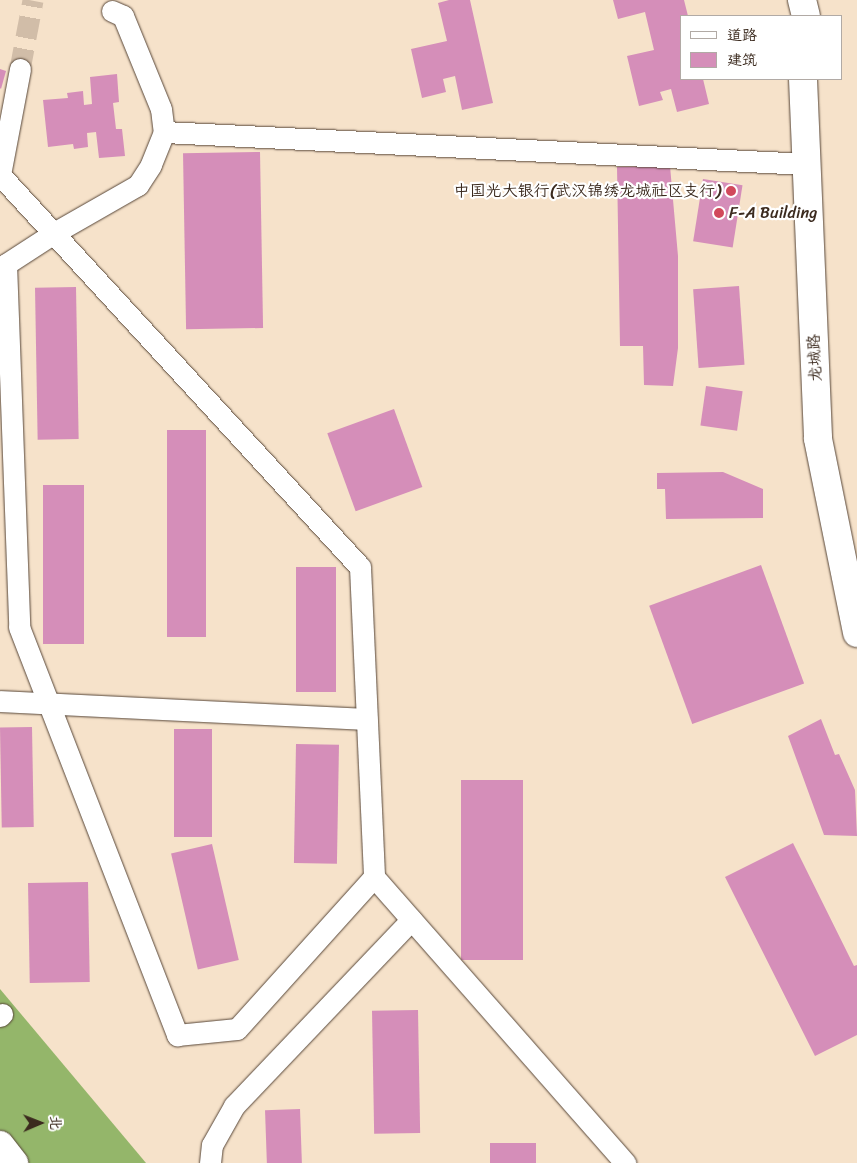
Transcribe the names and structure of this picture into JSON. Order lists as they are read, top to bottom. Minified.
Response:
{"streets":{"main road":["龙城路"]},"places":["中国光大银行(武汉锦绣龙城社区支行)","F-A Building"],"legend":["道路","建筑"],"north":"right"}
